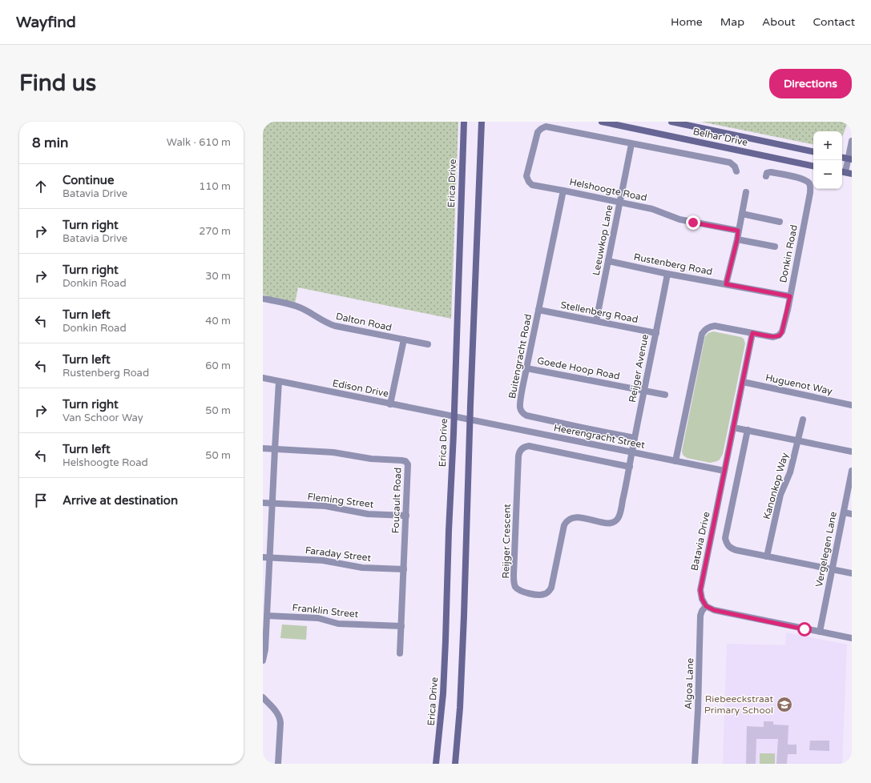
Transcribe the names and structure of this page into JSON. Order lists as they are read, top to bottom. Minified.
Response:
{"streets":{"main road":["Belhar Drive","Erica Drive"],"street":["Helshoogte Road","Leeuwkop Lane","Donkin Road","Rustenberg Road","Stellenberg Road","Dalton Road","Buitengracht Road","Goede Hoop Road","Reijger Avenue","Huguenot Way","Edison Drive","Heerengracht Street","Kanonkop Way","Fleming Street","Foucault Road","Reijger Crescent","Batavia Drive","Vergelegen Lane","Faraday Street","Franklin Street","Algoa Lane"]},"crossings":[["Erica Drive","Edison Drive"],["Helshoogte Road","Leeuwkop Lane"],["Helshoogte Road","Buitengracht Road"],["Leeuwkop Lane","Rustenberg Road"],["Leeuwkop Lane","Stellenberg Road"],["Donkin Road","Rustenberg Road"],["Donkin Road","Heerengracht Street"],["Donkin Road","Batavia Drive"],["Rustenberg Road","Reijger Avenue"],["Stellenberg Road","Buitengracht Road"],["Stellenberg Road","Reijger Avenue"],["Buitengracht Road","Goede Hoop Road"],["Buitengracht Road","Reijger Avenue"],["Goede Hoop Road","Reijger Avenue"],["Reijger Avenue","Heerengracht Street"],["Reijger Avenue","Reijger Crescent"],["Huguenot Way","Batavia Drive"],["Edison Drive","Heerengracht Street"],["Heerengracht Street","Batavia Drive"],["Fleming Street","Foucault Road"],["Foucault Road","Faraday Street"],["Foucault Road","Franklin Street"],["Batavia Drive","Algoa Lane"]],"places":{"school or university":["Riebeeckstraat Primary School"]},"page":{"header":"Wayfind","nav":["Home","Map","About","Contact"],"buttons":"Directions","title":"Find us","heading":["8 min","Walk · 610 m"],"map_buttons":["+","−"],"list":[["Continue","Batavia Drive","110 m"],["Turn right","Batavia Drive","270 m"],["Turn right","Donkin Road","30 m"],["Turn left","Donkin Road","40 m"],["Turn left","Rustenberg Road","60 m"],["Turn right","Van Schoor Way","50 m"],["Turn left","Helshoogte Road","50 m"],"Arrive at destination"]}}
